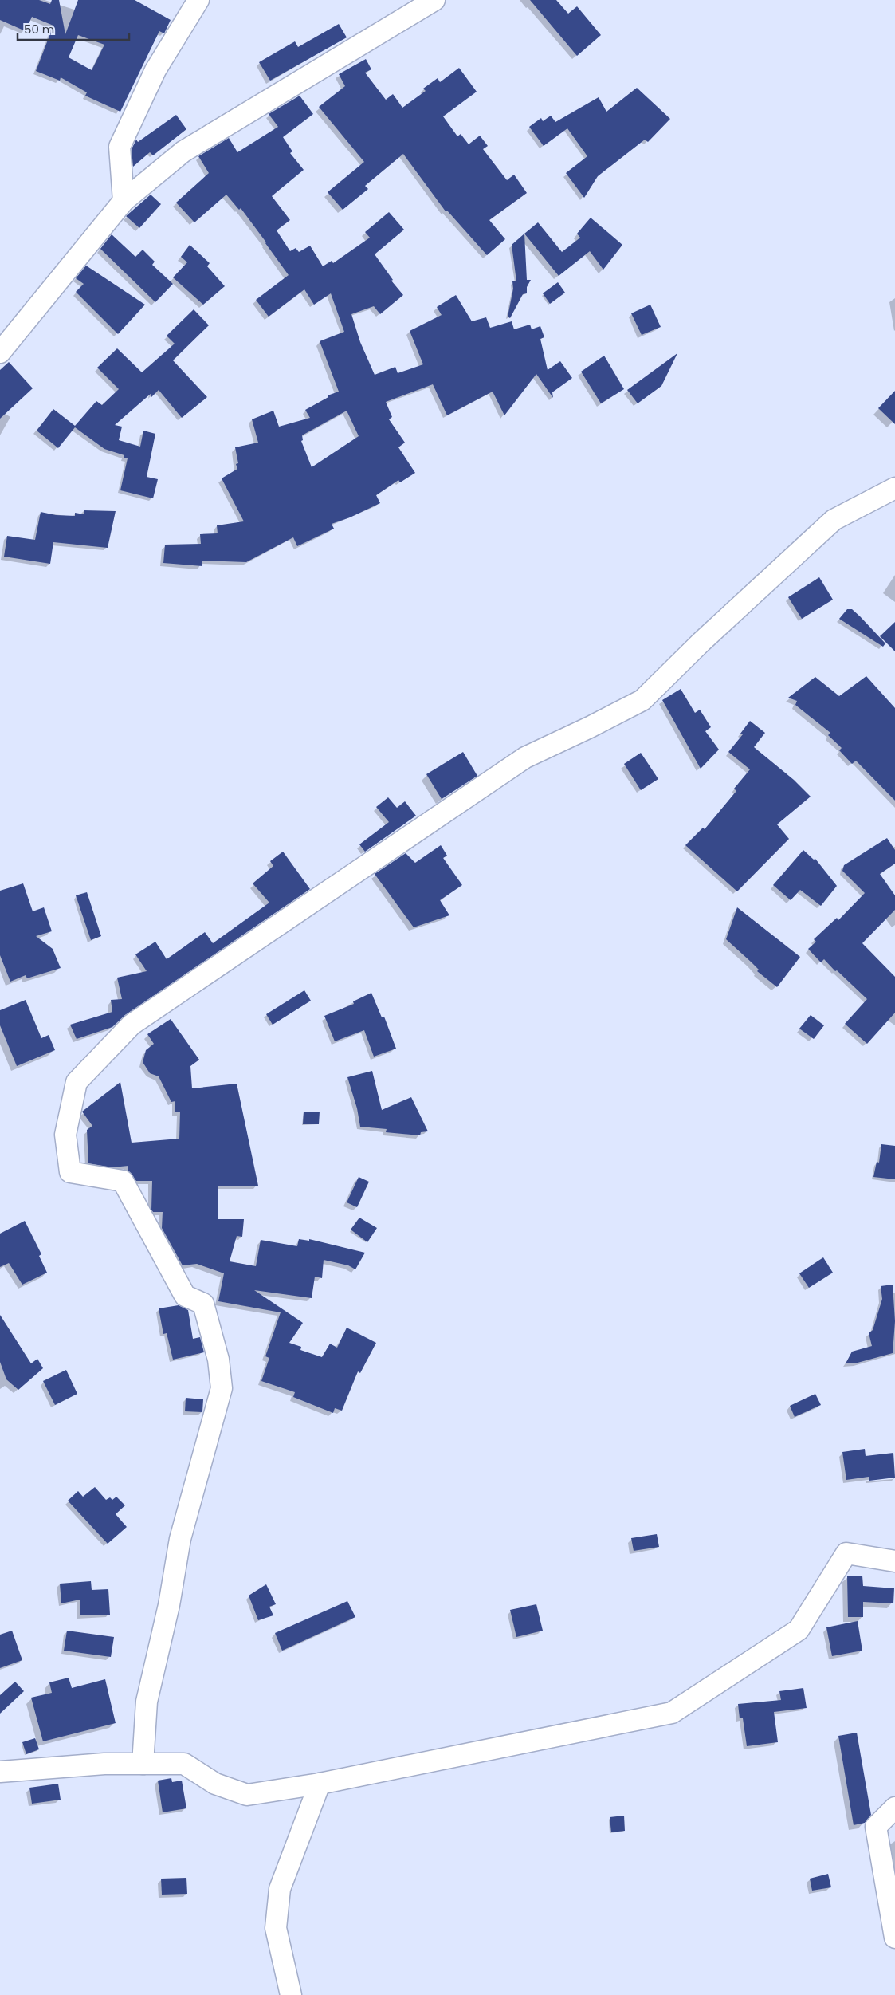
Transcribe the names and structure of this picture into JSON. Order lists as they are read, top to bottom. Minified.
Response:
{"scale_bar":"50 m"}
